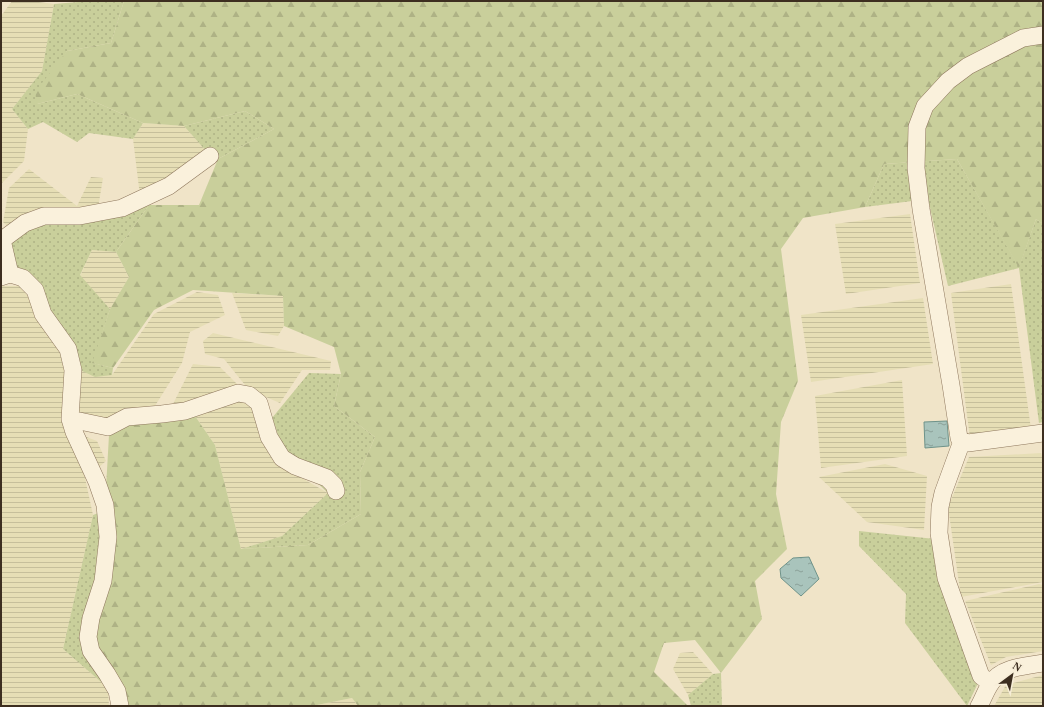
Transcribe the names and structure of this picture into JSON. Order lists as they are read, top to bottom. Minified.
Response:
{"north":"top right"}
